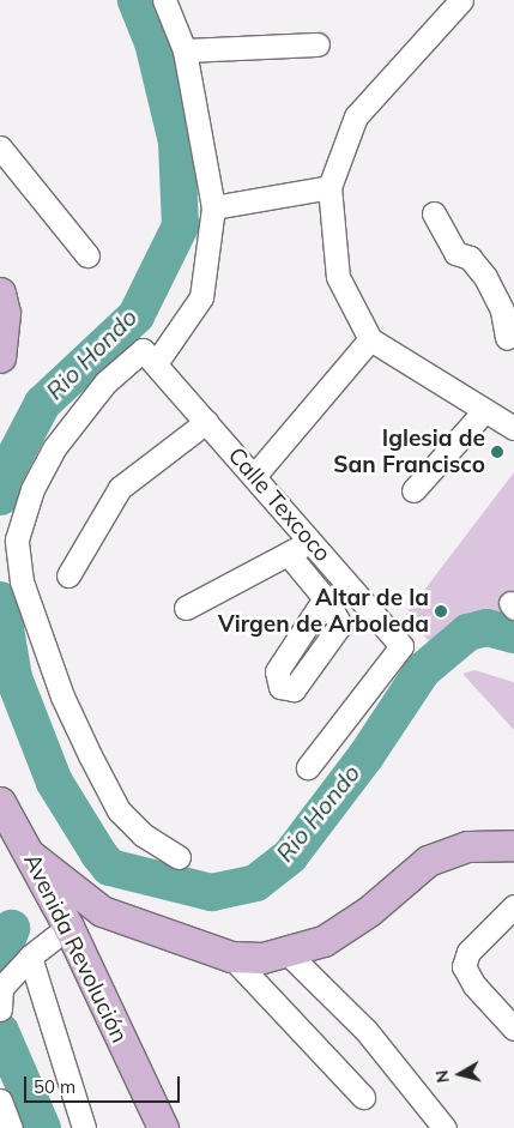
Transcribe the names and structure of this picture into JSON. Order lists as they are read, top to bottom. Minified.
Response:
{"streets":{"main road":["Avenida Revolución"],"street":["Calle Texcoco"]},"water":["Rio Hondo"],"places":["Iglesia de San Francisco","Altar de la Virgen de Arboleda"],"scale_bar":"50 m","north":"left"}
